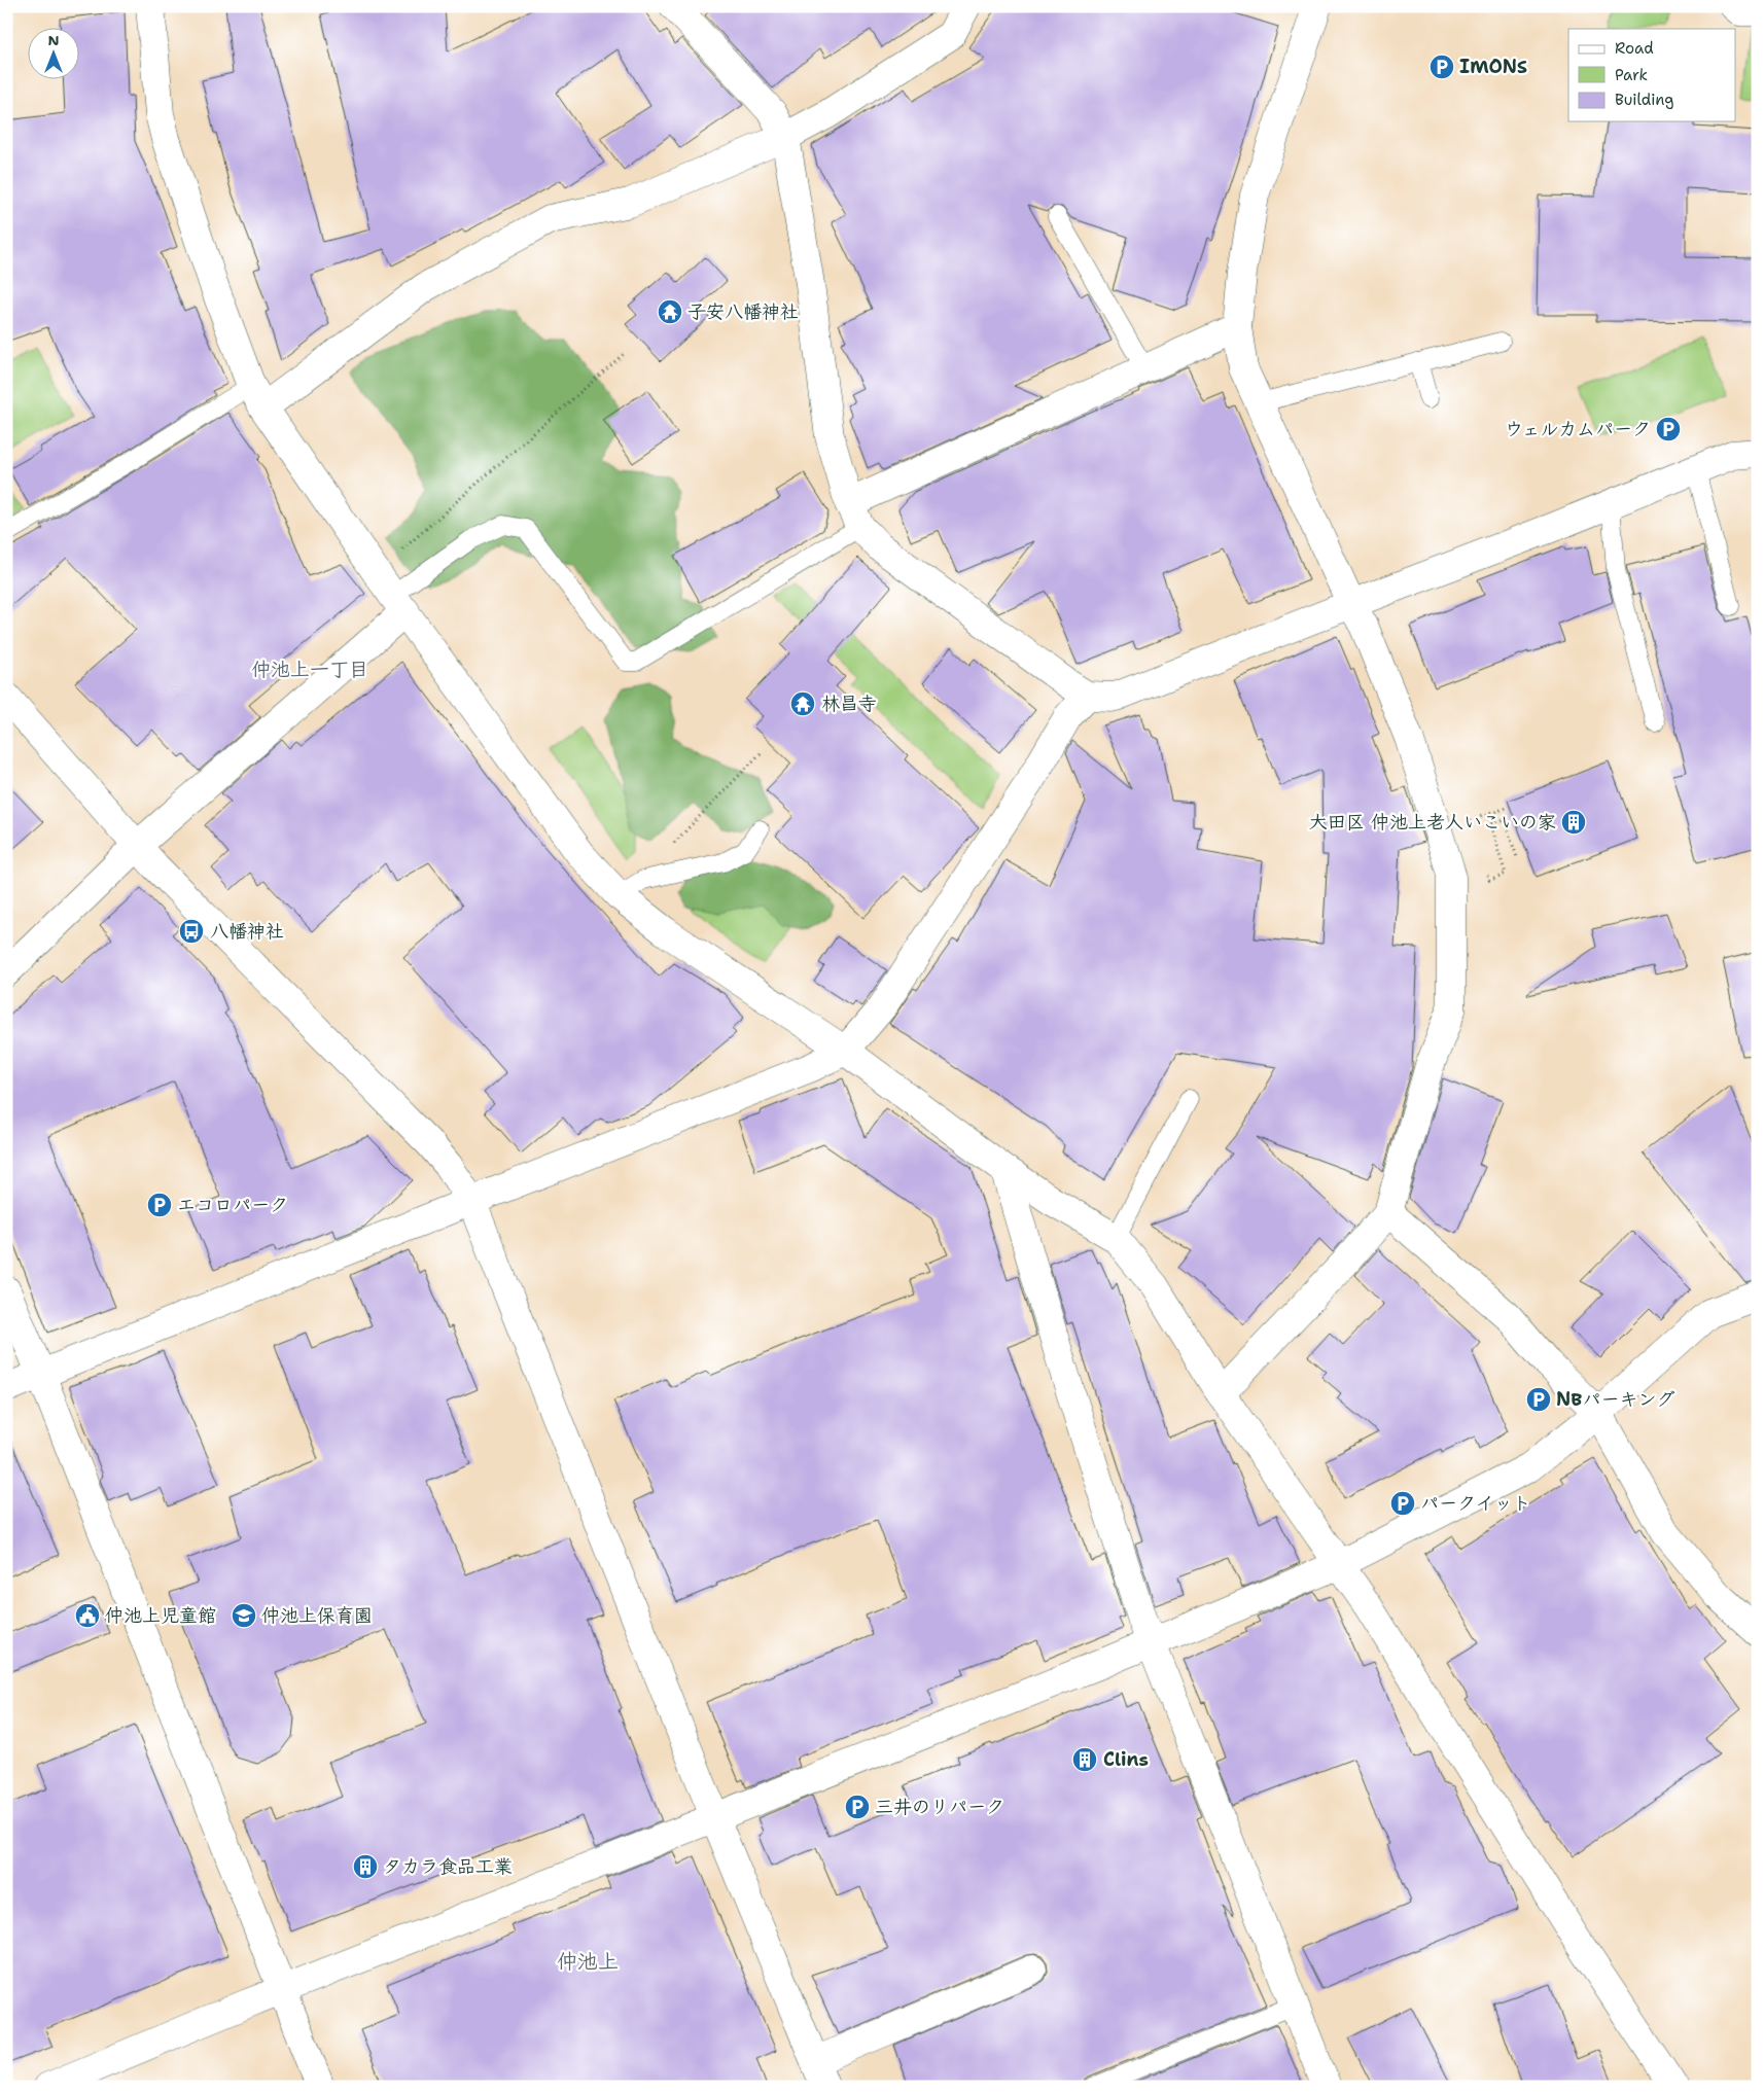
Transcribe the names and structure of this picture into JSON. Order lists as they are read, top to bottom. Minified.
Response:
{"districts":["仲池上一丁目","仲池上"],"places":{"parking":["IMONS","ウェルカムパーク","エコロパーク","NBパーキング","パークイット","三井のリパーク"],"temple":["子安八幡神社","林昌寺"],"building":["大田区 仲池上老人いこいの家","Clins","タカラ食品工業"],"bus stop":["八幡神社"],"public building":["仲池上児童館"],"school or university":["仲池上保育園"]},"legend":["Road","Park","Building"],"north":"top"}
